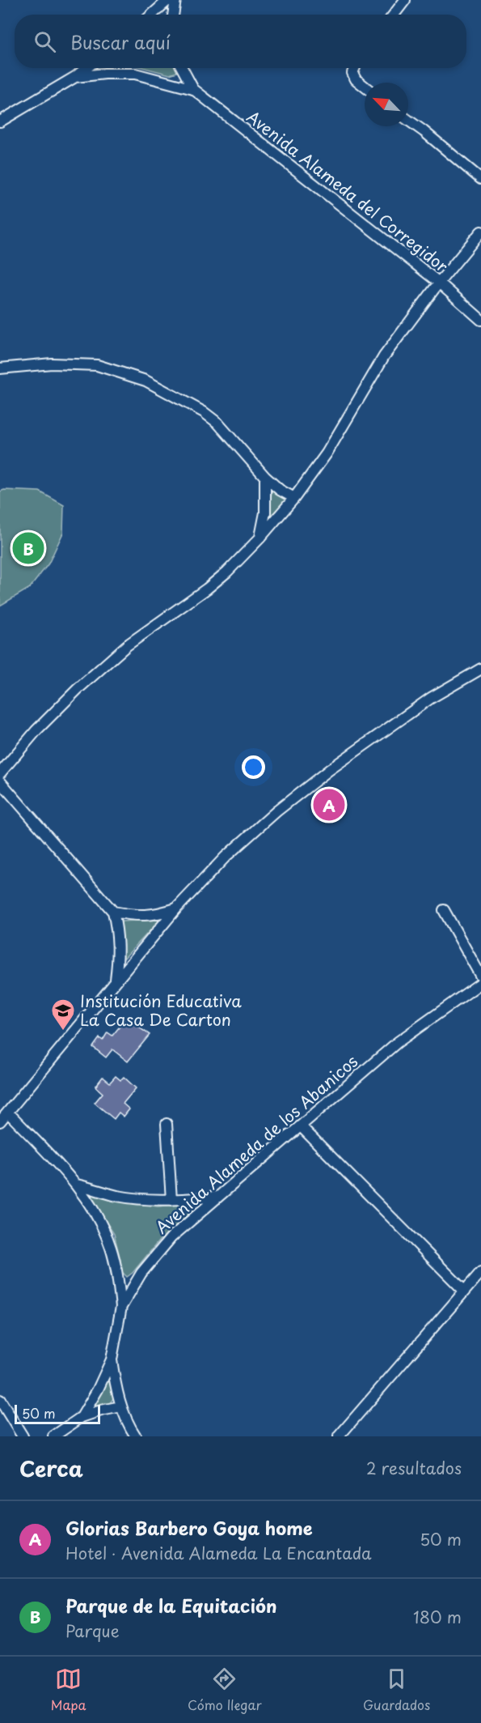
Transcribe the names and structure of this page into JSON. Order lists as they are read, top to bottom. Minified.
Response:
{"streets":{"street":["Avenida Alameda del Corregidor","Avenida Alameda de los Abanicos"]},"places":{"school or university":["Institución Educativa La Casa De Carton"]},"scale_bar":"50 m","north":"top left","page":{"search":"Buscar aquí","pins":["B","A"],"scale":"50 m","heading":["Cerca","2 resultados"],"list":[{"mark":"A","name":"Glorias Barbero Goya home","note":"Hotel · Avenida Alameda La Encantada","value":"50 m"},{"mark":"B","name":"Parque de la Equitación","note":"Parque","value":"180 m"}],"nav":["Mapa","Cómo llegar","Guardados"]}}
